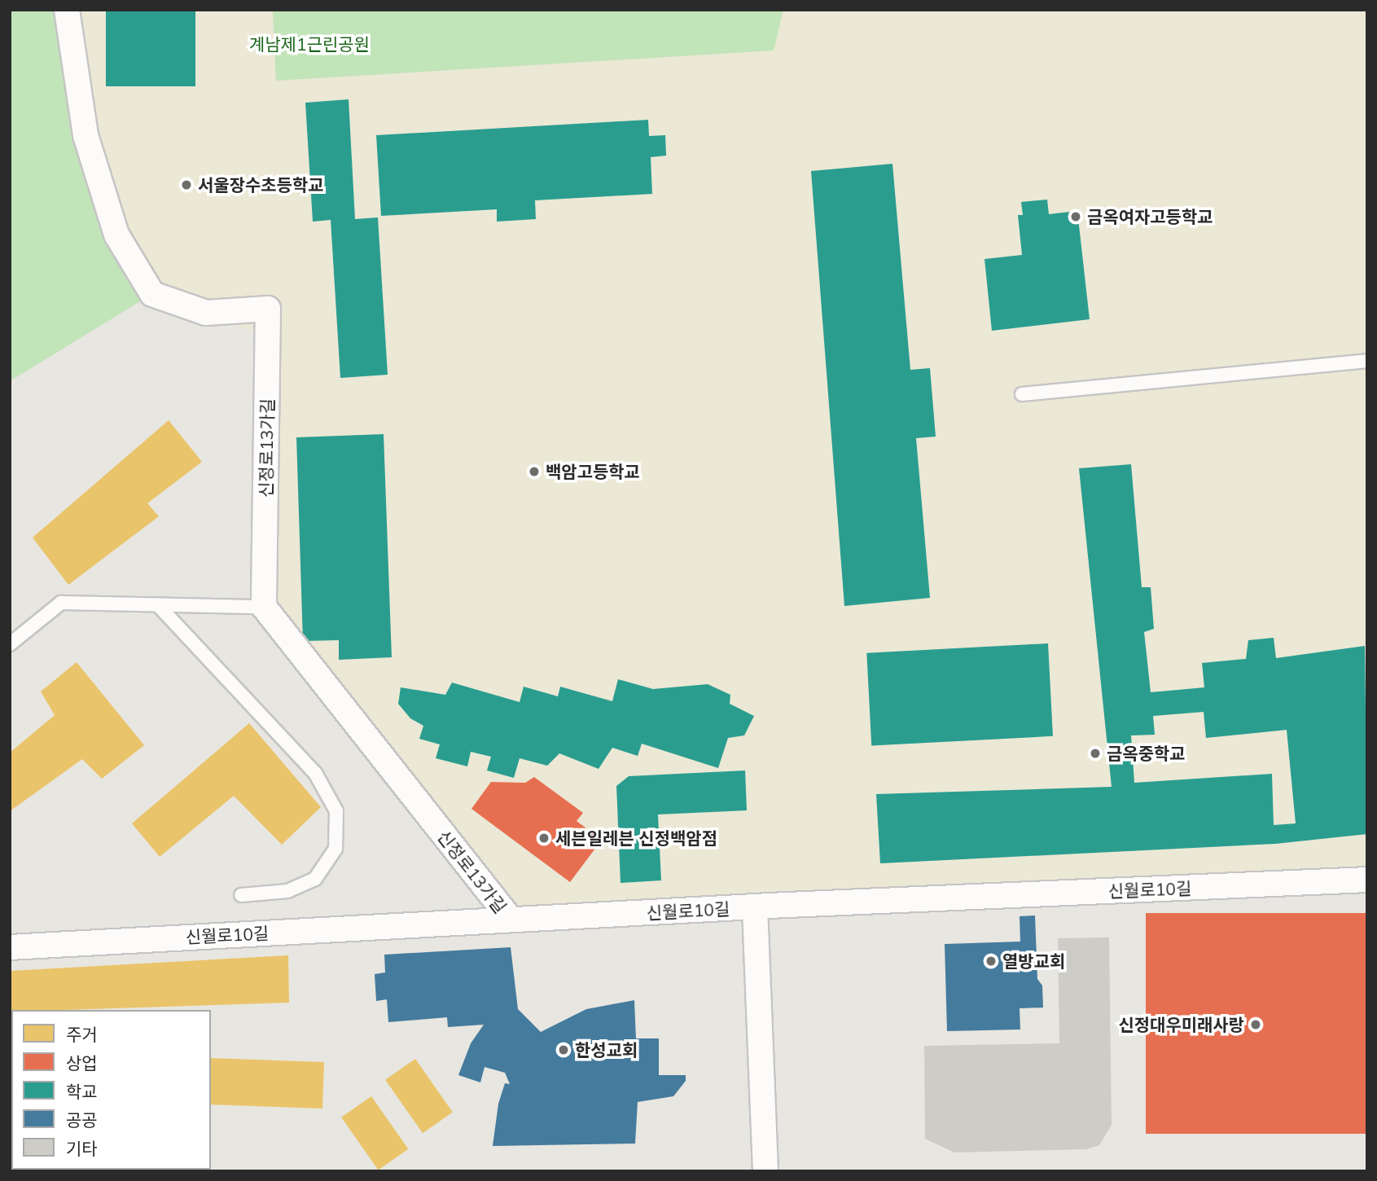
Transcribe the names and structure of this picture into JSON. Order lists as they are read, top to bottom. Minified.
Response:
{"streets":{"street":["신정로13가길","신월로10길"]},"crossings":[["신정로13가길","신월로10길"]],"parks":["계남제1근린공원"],"places":["서울장수초등학교","금옥여자고등학교","백암고등학교","금옥중학교","세븐일레븐 신정백암점","열방교회","신정대우미래사랑","한성교회"],"legend":["주거","상업","학교","공공","기타"]}
